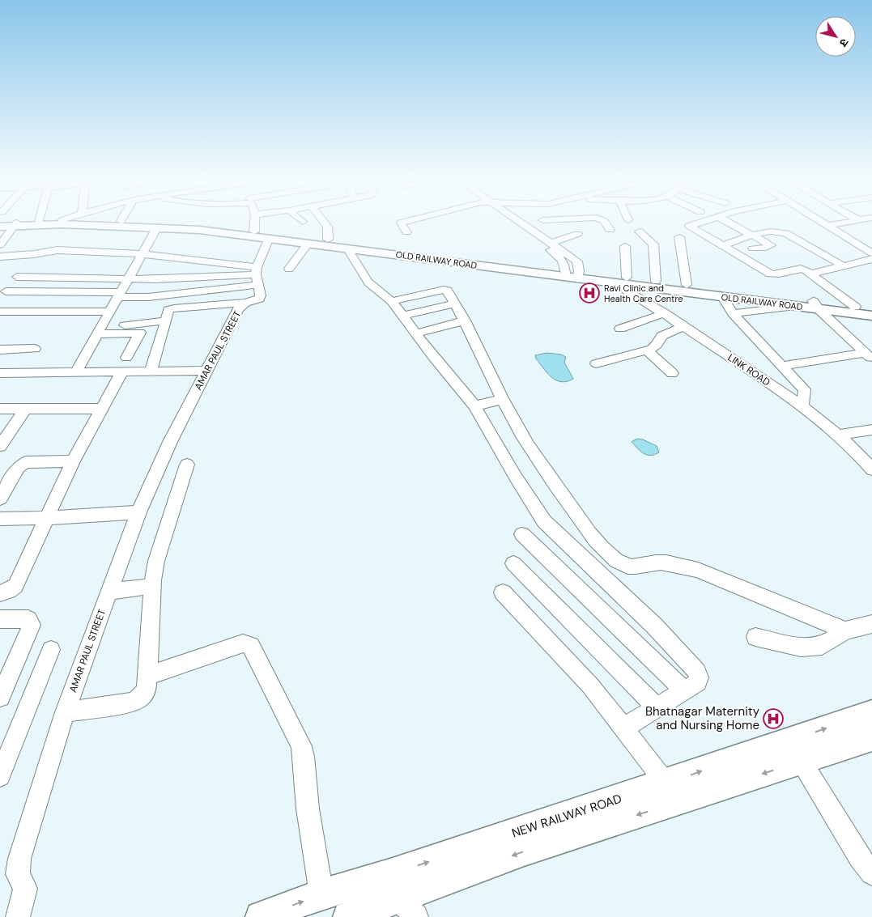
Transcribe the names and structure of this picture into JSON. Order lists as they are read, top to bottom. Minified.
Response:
{"streets":{"main road":["OLD RAILWAY ROAD","NEW RAILWAY ROAD"],"street":["AMAR PAUL STREET","LINK ROAD"]},"crossings":[["OLD RAILWAY ROAD","LINK ROAD"]],"places":{"hospital":["Ravi Clinic and Health Care Centre","Bhatnagar Maternity and Nursing Home"]},"north":"bottom right"}
